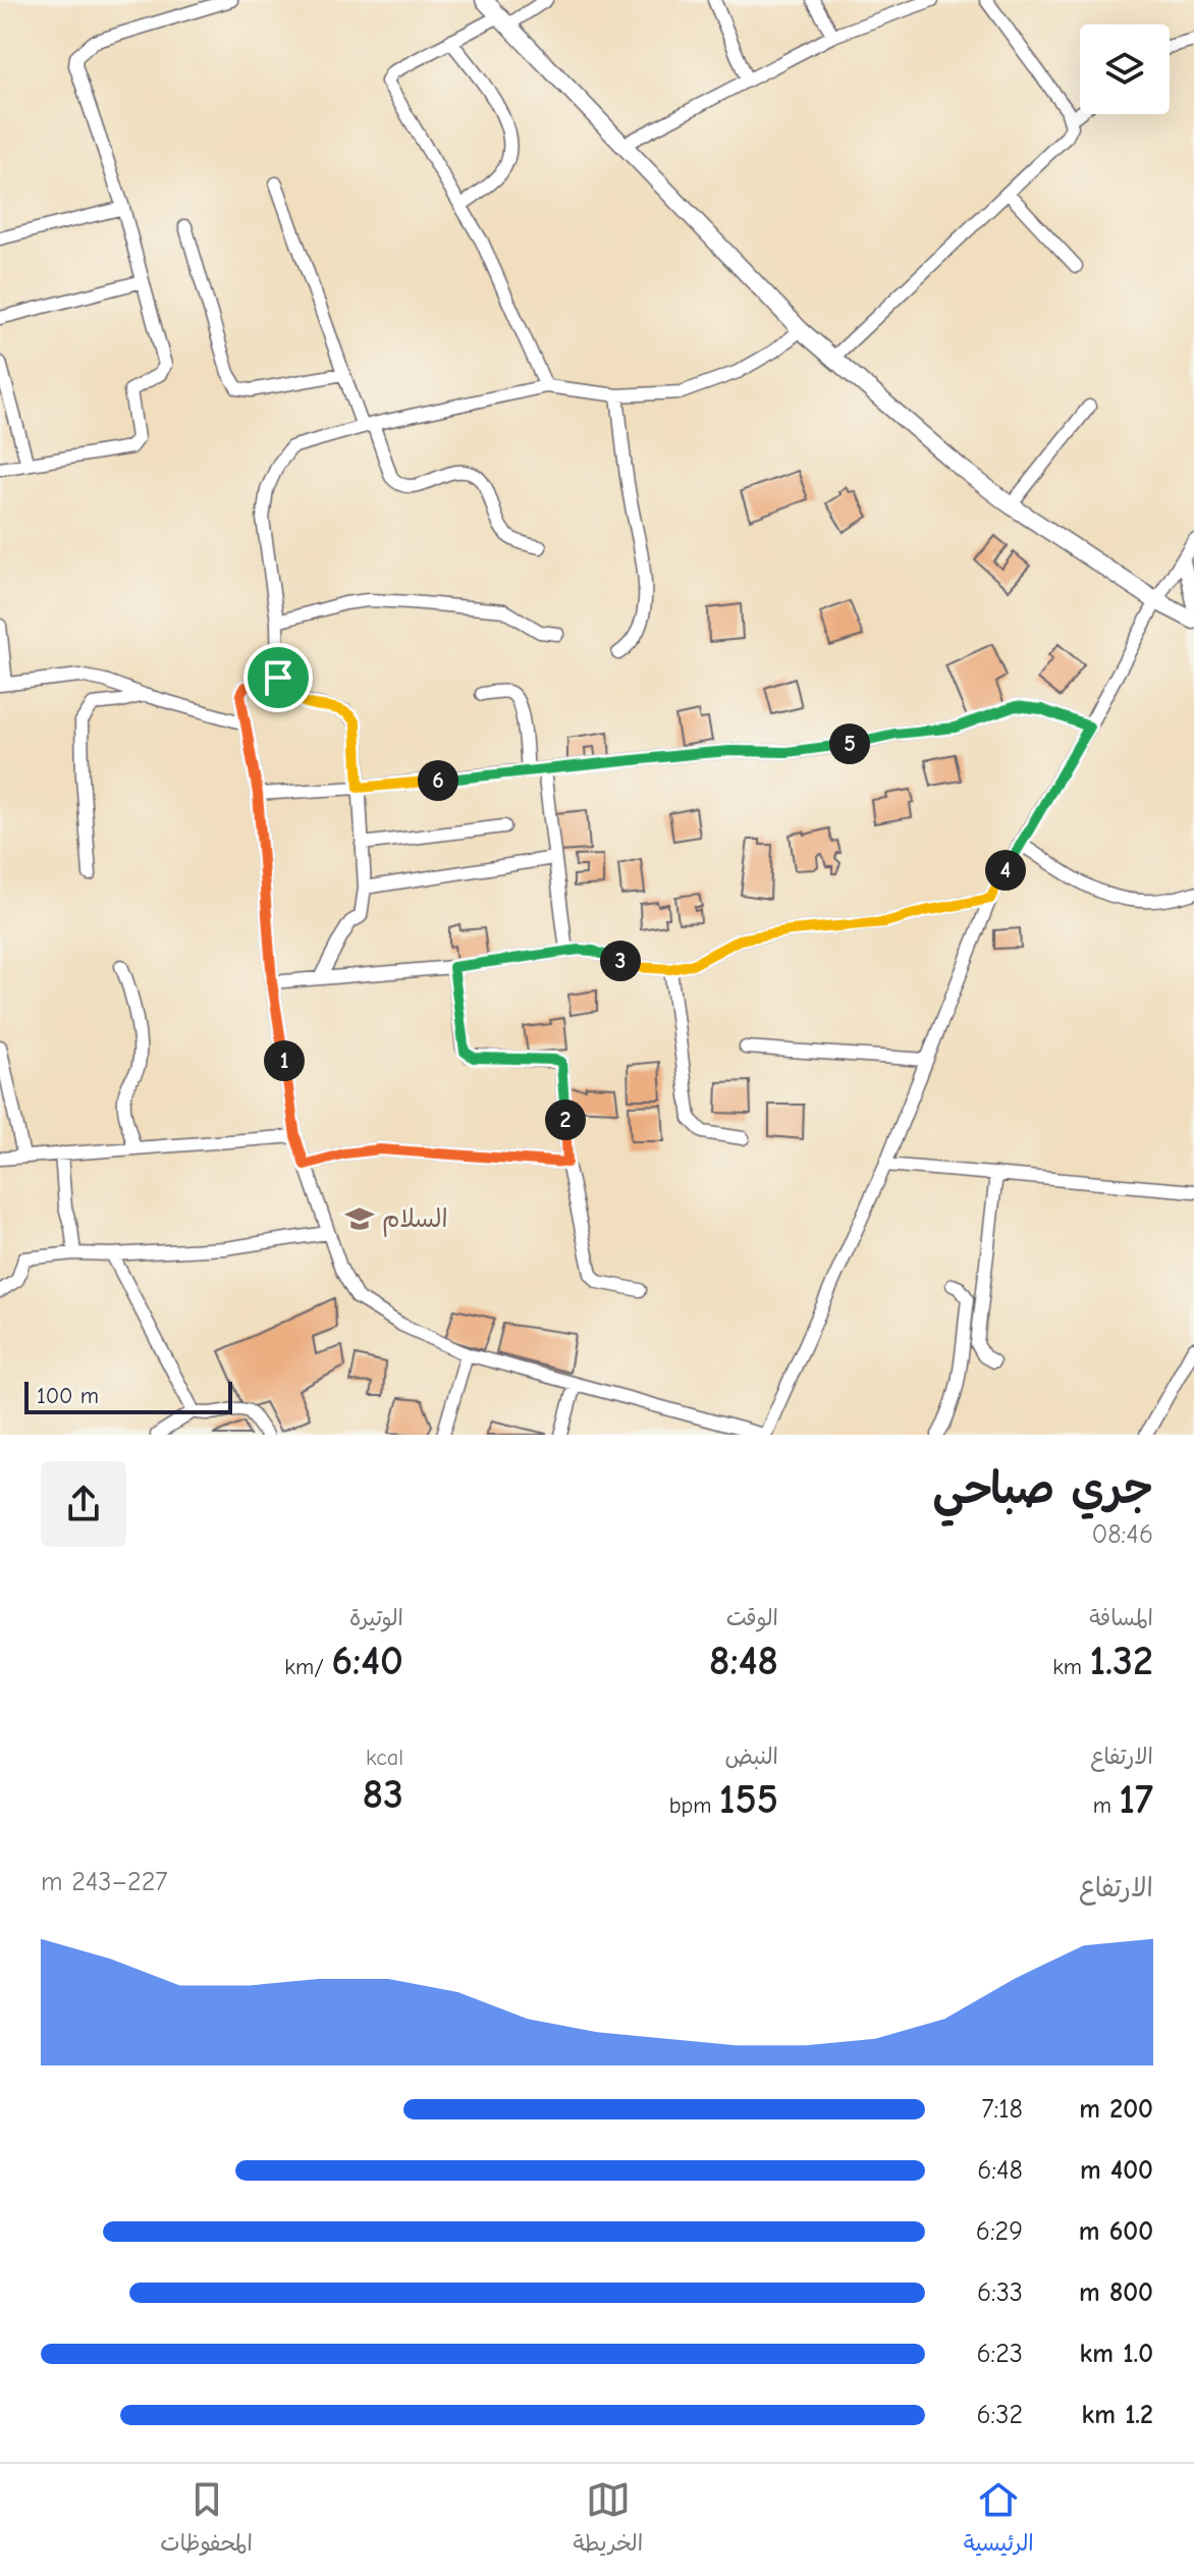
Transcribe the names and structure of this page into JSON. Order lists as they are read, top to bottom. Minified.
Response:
{"places":{"school or university":["السلام"]},"scale_bar":"100 m","page":{"pins":["5","6","4","3","1","2"],"scale":"100 m","heading":["جري صباحي","08:46"],"stats":[["المسافة","1.32 km"],["الوقت","8:48"],["الوتيرة","6:40 /km"],["الارتفاع","17 m"],["النبض","155 bpm"],["kcal","83"]],"chart":["الارتفاع","227–243 m"],"list":[{"name":"200 m","note":"7:18"},{"name":"400 m","note":"6:48"},{"name":"600 m","note":"6:29"},{"name":"800 m","note":"6:33"},{"name":"1.0 km","note":"6:23"},{"name":"1.2 km","note":"6:32"}],"tabs":["الرئيسية","الخريطة","المحفوظات"]}}
